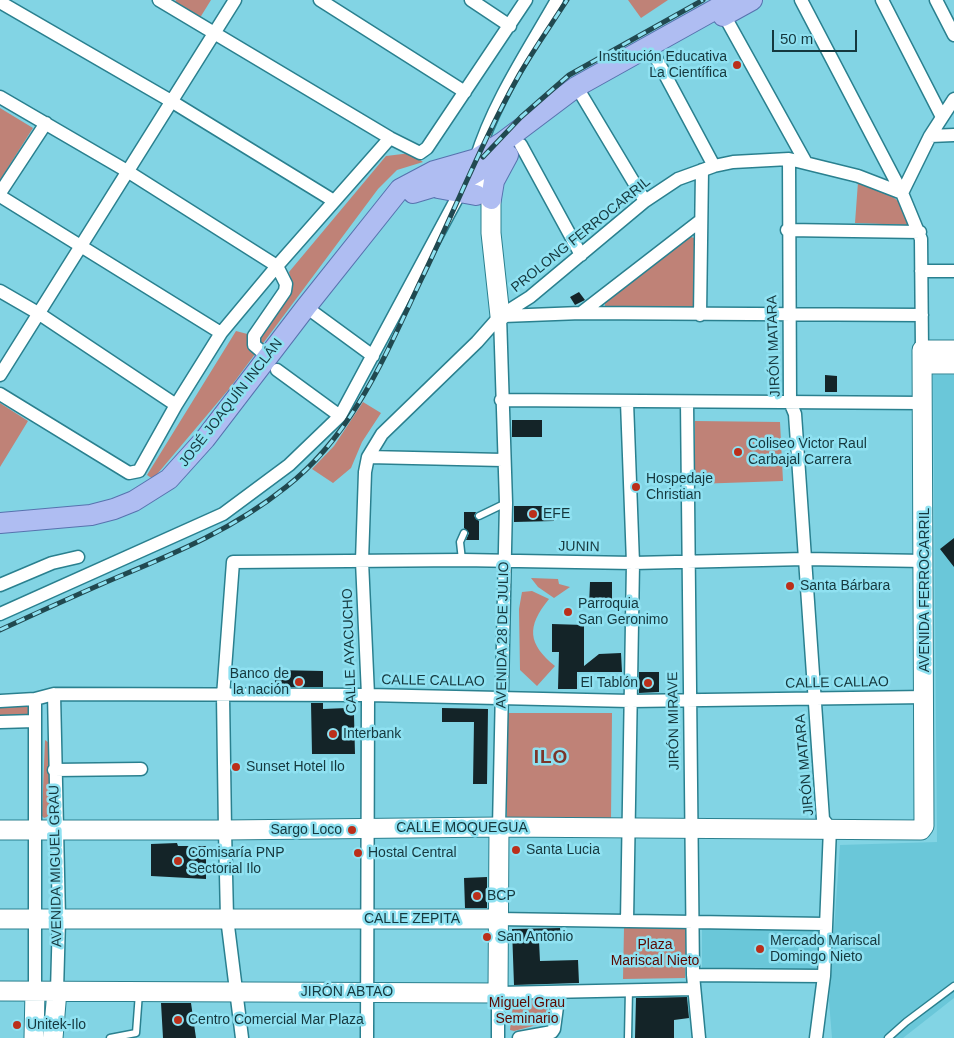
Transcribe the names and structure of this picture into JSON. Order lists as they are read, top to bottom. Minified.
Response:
{"streets":{"main road":["JOSÉ JOAQUÍN INCLÁN"],"street":["PROLONG FERROCARRIL","JIRÓN MATARA","JUNIN","AVENIDA FERROCARRIL","AVENIDA 28 DE JULIO","CALLE AYACUCHO","CALLE CALLAO","JIRÓN MIRAVE","CALLE MOQUEGUA","AVENIDA MIGUEL GRAU","CALLE ZEPITA","JIRÓN ABTAO"]},"crossings":[["PROLONG FERROCARRIL","JIRÓN MATARA"],["PROLONG FERROCARRIL","AVENIDA 28 DE JULIO"],["PROLONG FERROCARRIL","CALLE AYACUCHO"],["JIRÓN MATARA","JUNIN"],["JIRÓN MATARA","CALLE CALLAO"],["JIRÓN MATARA","CALLE MOQUEGUA"],["JIRÓN MATARA","CALLE ZEPITA"],["JOSÉ JOAQUÍN INCLÁN","AVENIDA 28 DE JULIO"],["JUNIN","AVENIDA FERROCARRIL"],["JUNIN","AVENIDA 28 DE JULIO"],["JUNIN","CALLE AYACUCHO"],["JUNIN","CALLE CALLAO"],["JUNIN","JIRÓN MIRAVE"],["AVENIDA FERROCARRIL","CALLE CALLAO"],["AVENIDA FERROCARRIL","CALLE MOQUEGUA"],["AVENIDA 28 DE JULIO","CALLE AYACUCHO"],["AVENIDA 28 DE JULIO","CALLE CALLAO"],["AVENIDA 28 DE JULIO","CALLE MOQUEGUA"],["AVENIDA 28 DE JULIO","CALLE ZEPITA"],["AVENIDA 28 DE JULIO","JIRÓN ABTAO"],["CALLE AYACUCHO","CALLE CALLAO"],["CALLE AYACUCHO","CALLE MOQUEGUA"],["CALLE AYACUCHO","CALLE ZEPITA"],["CALLE AYACUCHO","JIRÓN ABTAO"],["CALLE CALLAO","JIRÓN MIRAVE"],["CALLE CALLAO","AVENIDA MIGUEL GRAU"],["JIRÓN MIRAVE","CALLE MOQUEGUA"],["JIRÓN MIRAVE","CALLE ZEPITA"],["JIRÓN MIRAVE","JIRÓN ABTAO"],["CALLE MOQUEGUA","AVENIDA MIGUEL GRAU"],["AVENIDA MIGUEL GRAU","CALLE ZEPITA"],["AVENIDA MIGUEL GRAU","JIRÓN ABTAO"]],"districts":["ILO"],"parks":["Plaza Mariscal Nieto","Miguel Grau Seminario"],"places":["Institución Educativa La Científica","Coliseo Victor Raul Carbajal Carrera","Hospedaje Christian","EFE","Santa Bárbara","Parroquia San Geronimo","Banco de la nación","El Tablón","Interbank","Sunset Hotel Ilo","Sargo Loco","Santa Lucia","Hostal Central","Comisaría PNP Sectorial Ilo","BCP","San Antonio","Mercado Mariscal Domingo Nieto","Centro Comercial Mar Plaza","Unitek-Ilo"],"scale_bar":"50 m"}
